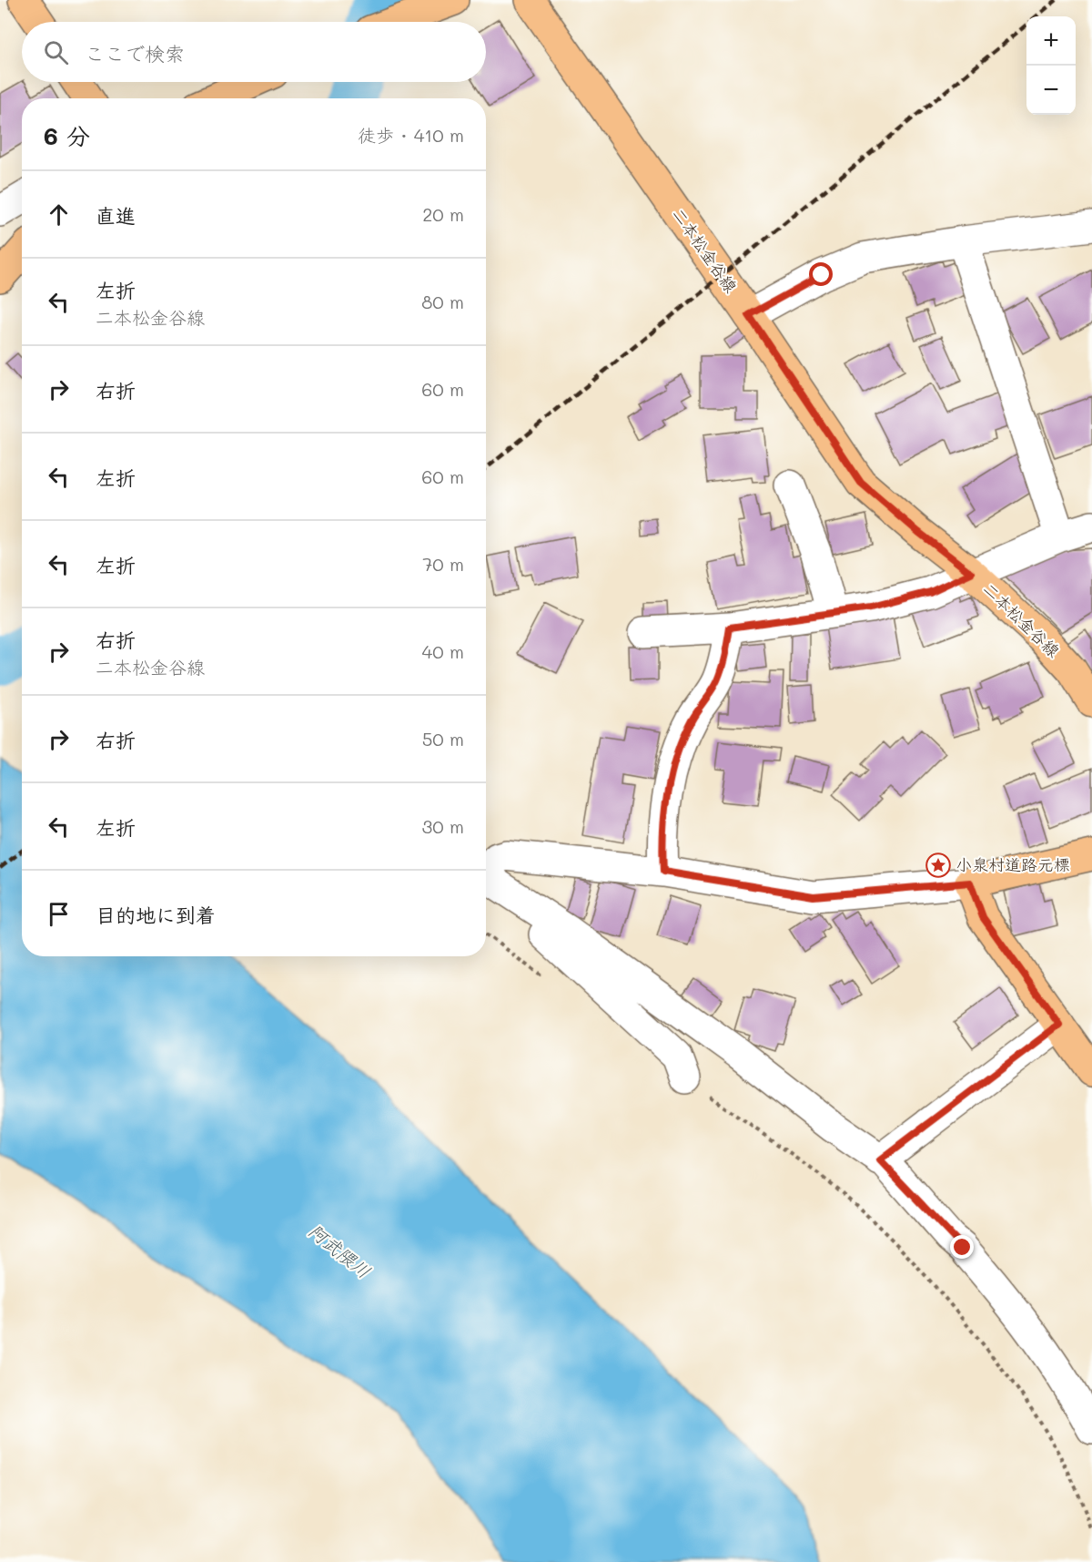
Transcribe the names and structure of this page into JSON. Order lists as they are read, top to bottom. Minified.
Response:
{"streets":{"main road":["二本松金谷線"]},"water":["阿武隈川"],"places":{"place":["小泉村道路元標"]},"page":{"map_buttons":["+","−"],"search":"ここで検索","heading":["6 分","徒歩 · 410 m"],"list":[["直進","20 m"],["左折","二本松金谷線","80 m"],["右折","60 m"],["左折","60 m"],["左折","70 m"],["右折","二本松金谷線","40 m"],["右折","50 m"],["左折","30 m"],"目的地に到着"]}}
